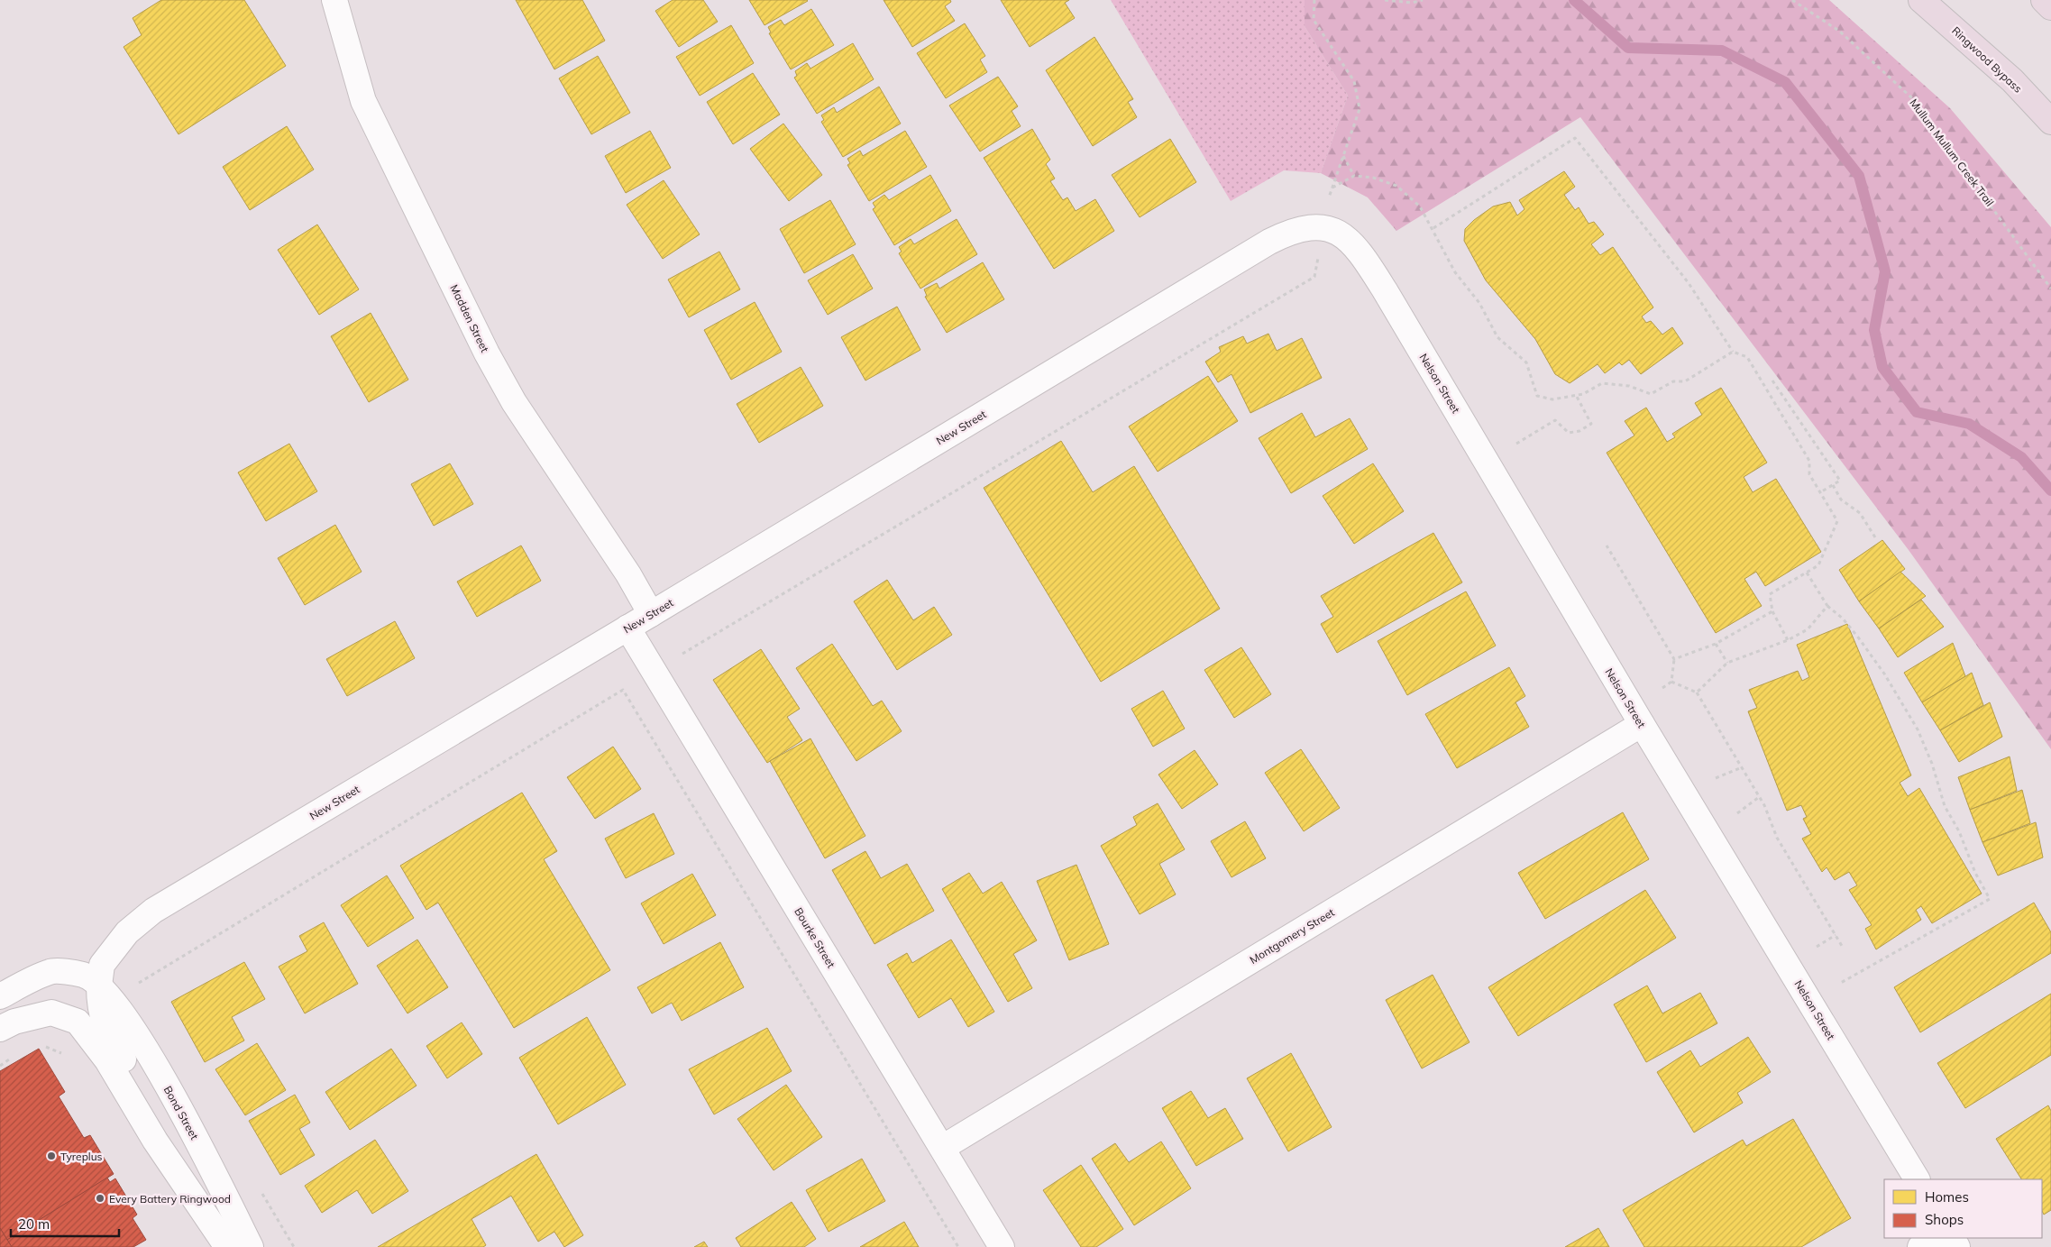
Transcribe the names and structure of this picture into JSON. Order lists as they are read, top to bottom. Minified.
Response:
{"streets":{"highway":["Ringwood Bypass"],"street":["Madden Street","Nelson Street","New Street","Montgomery Street","Bourke Street","Bond Street"],"path":["Mullum Mullum Creek Trail"]},"crossings":[["Madden Street","New Street"],["Nelson Street","New Street"],["Nelson Street","Montgomery Street"],["New Street","Bourke Street"],["New Street","Bond Street"],["Montgomery Street","Bourke Street"]],"places":["Tyreplus","Every Battery Ringwood"],"legend":["Homes","Shops"],"scale_bar":"20 m"}
